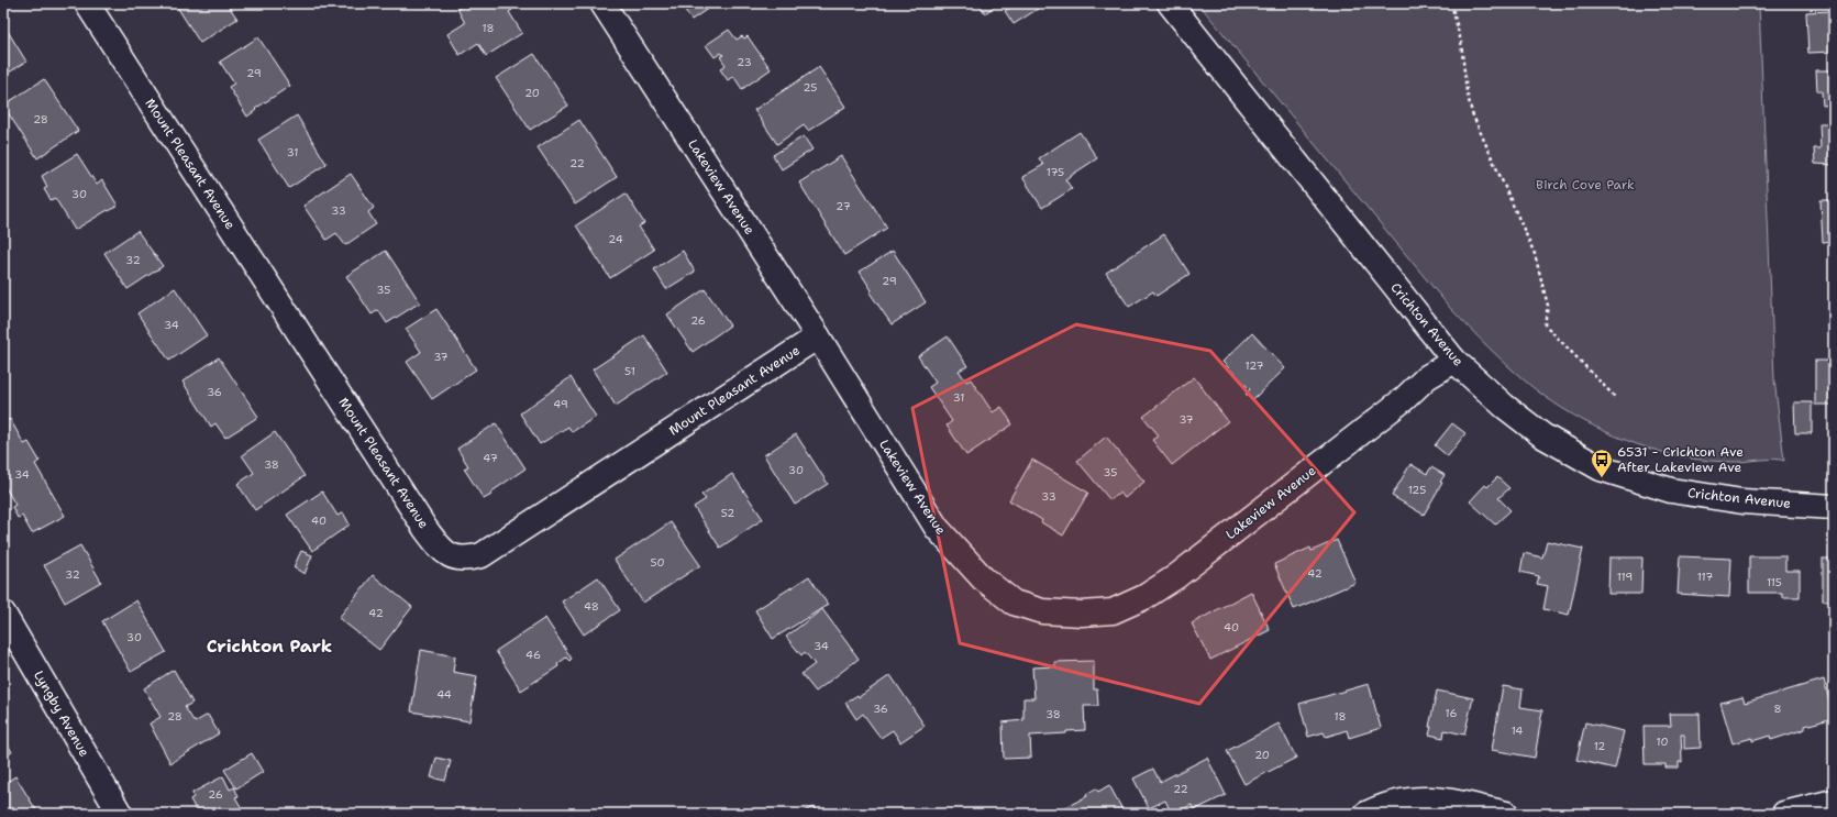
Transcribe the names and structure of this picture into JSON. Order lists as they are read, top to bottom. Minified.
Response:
{"streets":{"street":["Mount Pleasant Avenue","Lakeview Avenue","Crichton Avenue","Lyngby Avenue"]},"crossings":[["Mount Pleasant Avenue","Lakeview Avenue"],["Lakeview Avenue","Crichton Avenue"]],"districts":["Crichton Park"],"parks":["Birch Cove Park"],"places":{"bus stop":["6531 - Crichton Ave After Lakeview Ave"]},"house_numbers":["18","23","29","25","20","28","31","22","175","30","27","33","24","32","29","35","26","34","37","127","51","36","31","49","37","47","38","30","35","34","125","33","52","40","50","42","32","119","117","115","48","42","40","30","34","46","44","36","8","16","38","28","18","14","10","12","20","22","26"]}
